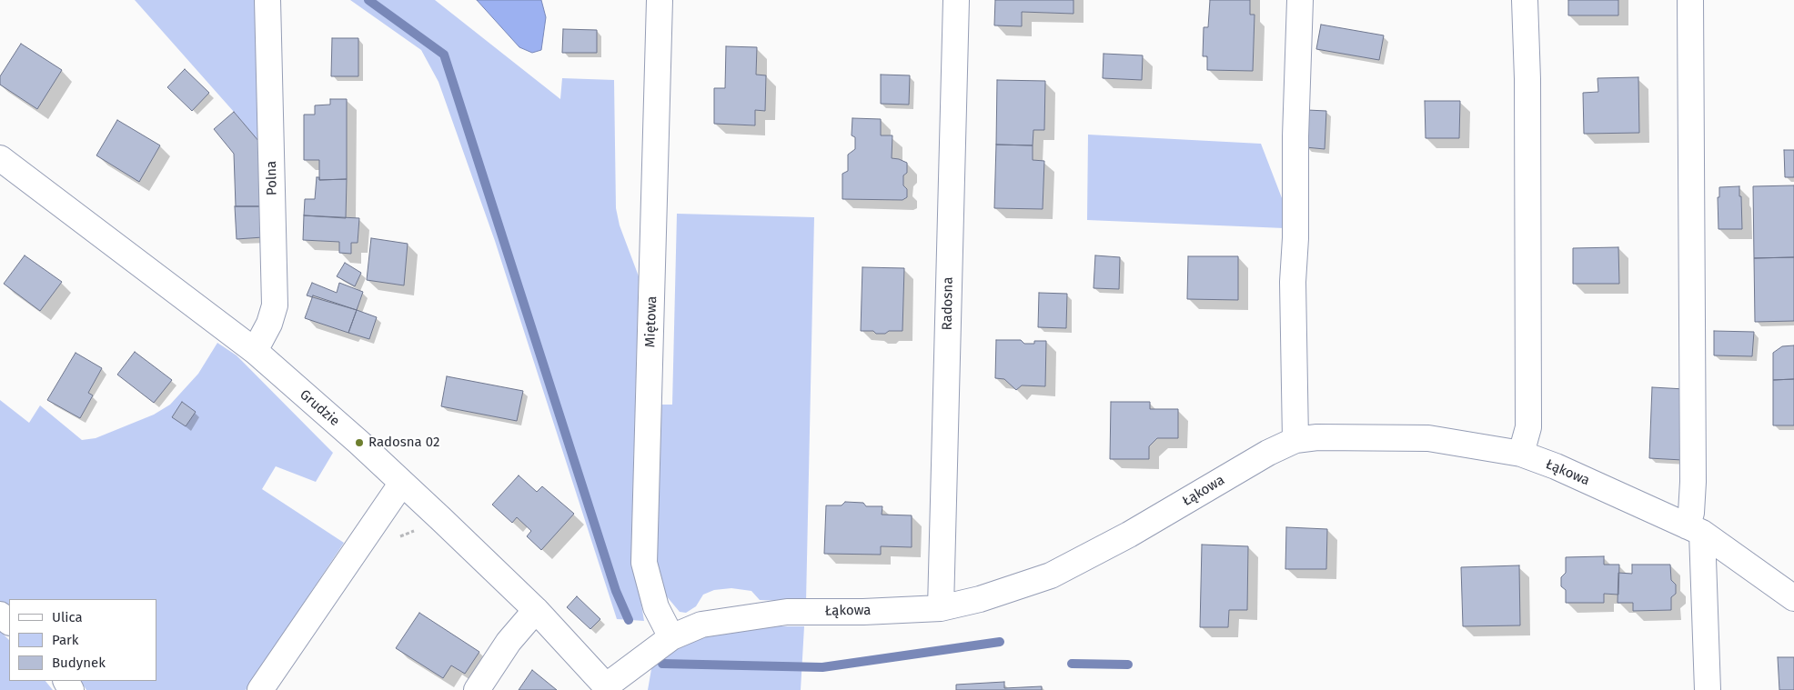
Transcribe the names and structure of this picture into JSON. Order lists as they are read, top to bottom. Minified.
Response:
{"streets":{"street":["Polna","Radosna","Miętowa","Grudzie","Łąkowa"]},"crossings":[["Polna","Grudzie"],["Radosna","Łąkowa"],["Miętowa","Łąkowa"],["Grudzie","Łąkowa"]],"places":["Radosna 02"],"legend":["Ulica","Park","Budynek"]}
